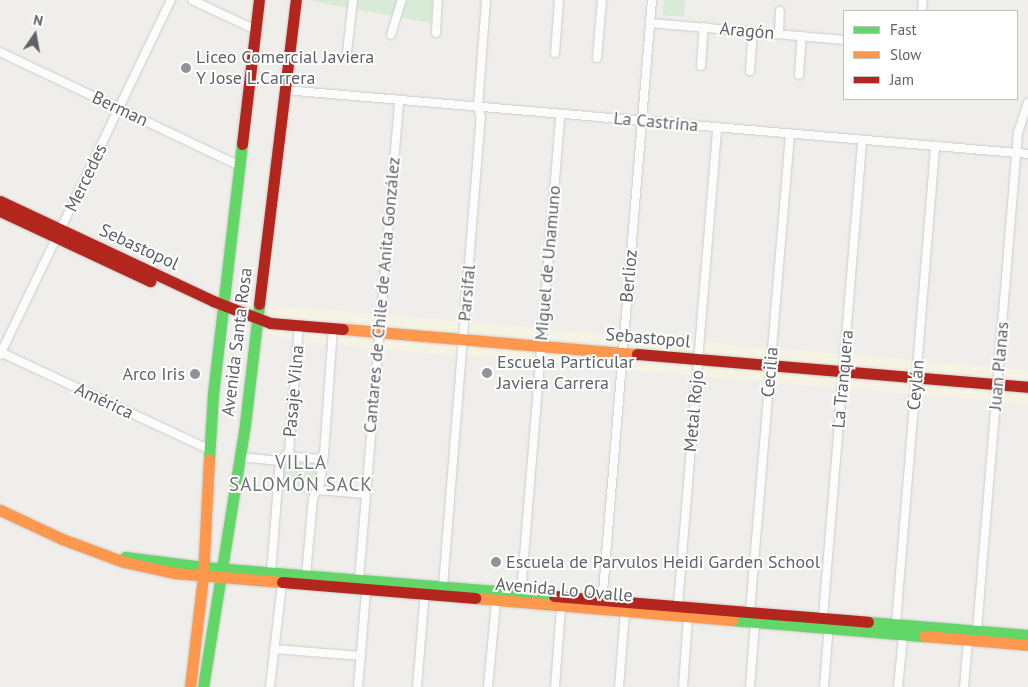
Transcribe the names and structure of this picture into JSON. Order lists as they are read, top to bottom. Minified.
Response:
{"streets":{"main road":["Sebastopol","Avenida Santa Rosa","Avenida Lo Ovalle"],"street":["Aragón","Berman","La Castrina","Mercedes","Miguel de Unamuno","Berlioz","Parsifal","Cantares de Chile de Anita González","Juan Planas","Cecilia","La Tranquera","Ceylán","Pasaje Vilna","América","Metal Rojo"]},"crossings":[["Aragón","Berlioz"],["Berman","Mercedes"],["Berman","Avenida Santa Rosa"],["La Castrina","Miguel de Unamuno"],["La Castrina","Berlioz"],["La Castrina","Parsifal"],["La Castrina","Cantares de Chile de Anita González"],["La Castrina","Avenida Santa Rosa"],["La Castrina","Juan Planas"],["La Castrina","Cecilia"],["La Castrina","La Tranquera"],["La Castrina","Ceylán"],["La Castrina","Metal Rojo"],["Mercedes","Sebastopol"],["Mercedes","América"],["Sebastopol","Miguel de Unamuno"],["Sebastopol","Berlioz"],["Sebastopol","Parsifal"],["Sebastopol","Cantares de Chile de Anita González"],["Sebastopol","Avenida Santa Rosa"],["Sebastopol","Juan Planas"],["Sebastopol","Cecilia"],["Sebastopol","La Tranquera"],["Sebastopol","Ceylán"],["Sebastopol","Pasaje Vilna"],["Sebastopol","Metal Rojo"],["Miguel de Unamuno","Avenida Lo Ovalle"],["Berlioz","Avenida Lo Ovalle"],["Parsifal","Avenida Lo Ovalle"],["Cantares de Chile de Anita González","Avenida Lo Ovalle"],["Avenida Santa Rosa","América"],["Avenida Santa Rosa","Avenida Lo Ovalle"],["Juan Planas","Avenida Lo Ovalle"],["Cecilia","Avenida Lo Ovalle"],["La Tranquera","Avenida Lo Ovalle"],["Ceylán","Avenida Lo Ovalle"],["Pasaje Vilna","Avenida Lo Ovalle"],["Metal Rojo","Avenida Lo Ovalle"]],"districts":["VILLA SALOMÓN SACK"],"places":["Liceo Comercial Javiera Y Jose L.Carrera","Escuela Particular Javiera Carrera","Arco Iris","Escuela de Parvulos Heidi Garden School"],"legend":["Fast","Slow","Jam"],"north":"top"}
